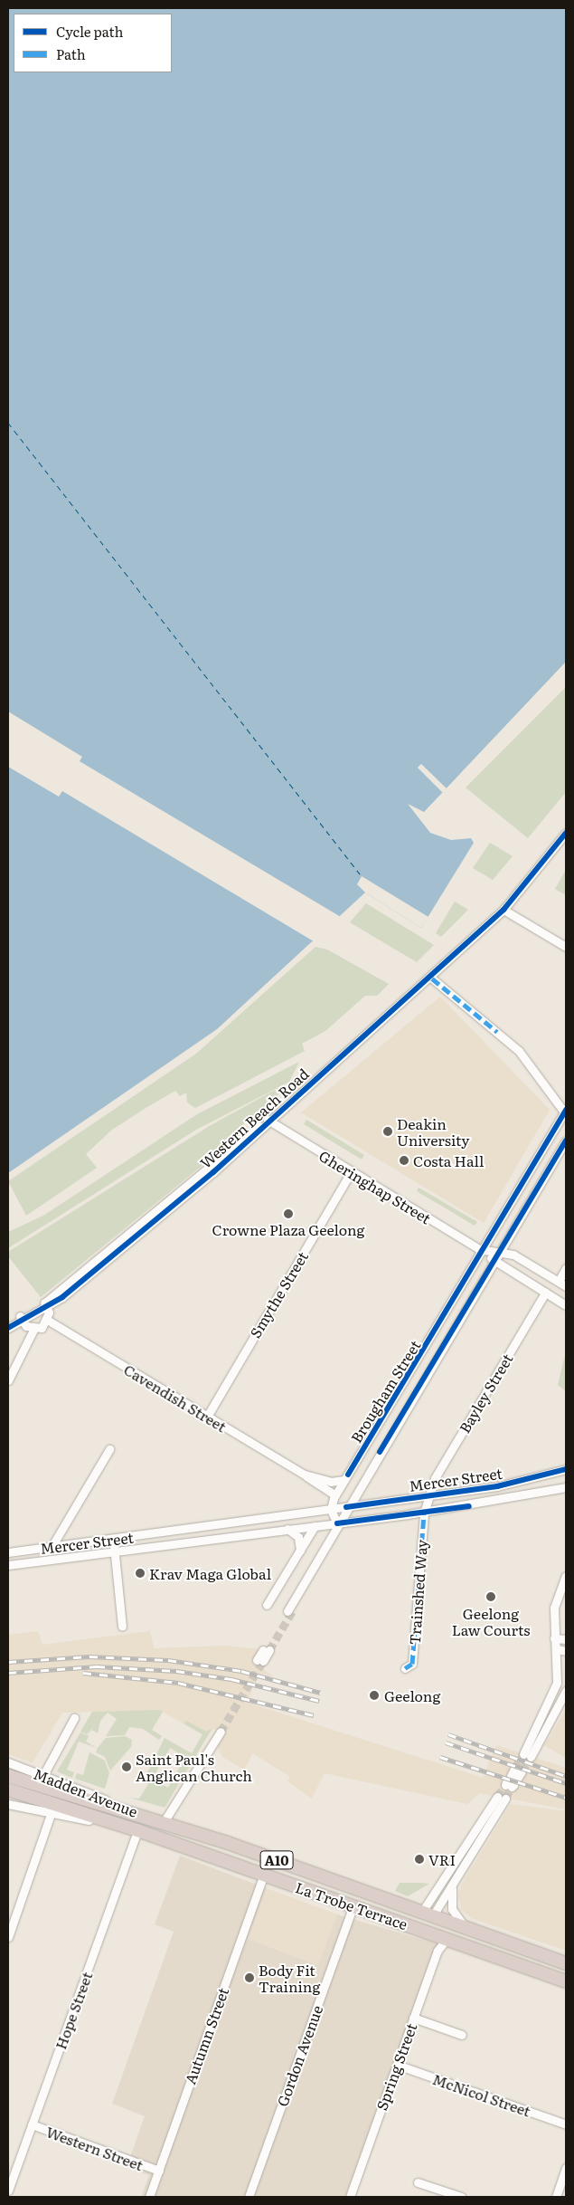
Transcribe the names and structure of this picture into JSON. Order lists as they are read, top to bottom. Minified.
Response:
{"streets":{"highway":["A10","La Trobe Terrace","Gordon Avenue"],"street":["Western Beach Road","Gheringhap Street","Smythe Street","Brougham Street","Bayley Street","Cavendish Street","Mercer Street","Trainshed Way","Madden Avenue","Hope Street","Autumn Street","Spring Street","McNicol Street","Western Street"]},"crossings":[["Western Beach Road","Gheringhap Street"],["Gheringhap Street","Smythe Street"],["Gheringhap Street","Brougham Street"],["Gheringhap Street","Bayley Street"],["Smythe Street","Cavendish Street"],["Brougham Street","Cavendish Street"],["Brougham Street","Mercer Street"],["Bayley Street","Mercer Street"],["Bayley Street","Trainshed Way"],["Mercer Street","Trainshed Way"],["Madden Avenue","La Trobe Terrace"],["La Trobe Terrace","Hope Street"],["La Trobe Terrace","Autumn Street"],["La Trobe Terrace","Gordon Avenue"],["La Trobe Terrace","Spring Street"],["Hope Street","Western Street"],["Autumn Street","Western Street"],["Spring Street","McNicol Street"]],"places":["Deakin University","Costa Hall","Crowne Plaza Geelong","Krav Maga Global","Geelong Law Courts","Geelong","Saint Paul's Anglican Church","VRI","Body Fit Training"],"legend":["Cycle path","Path"]}
